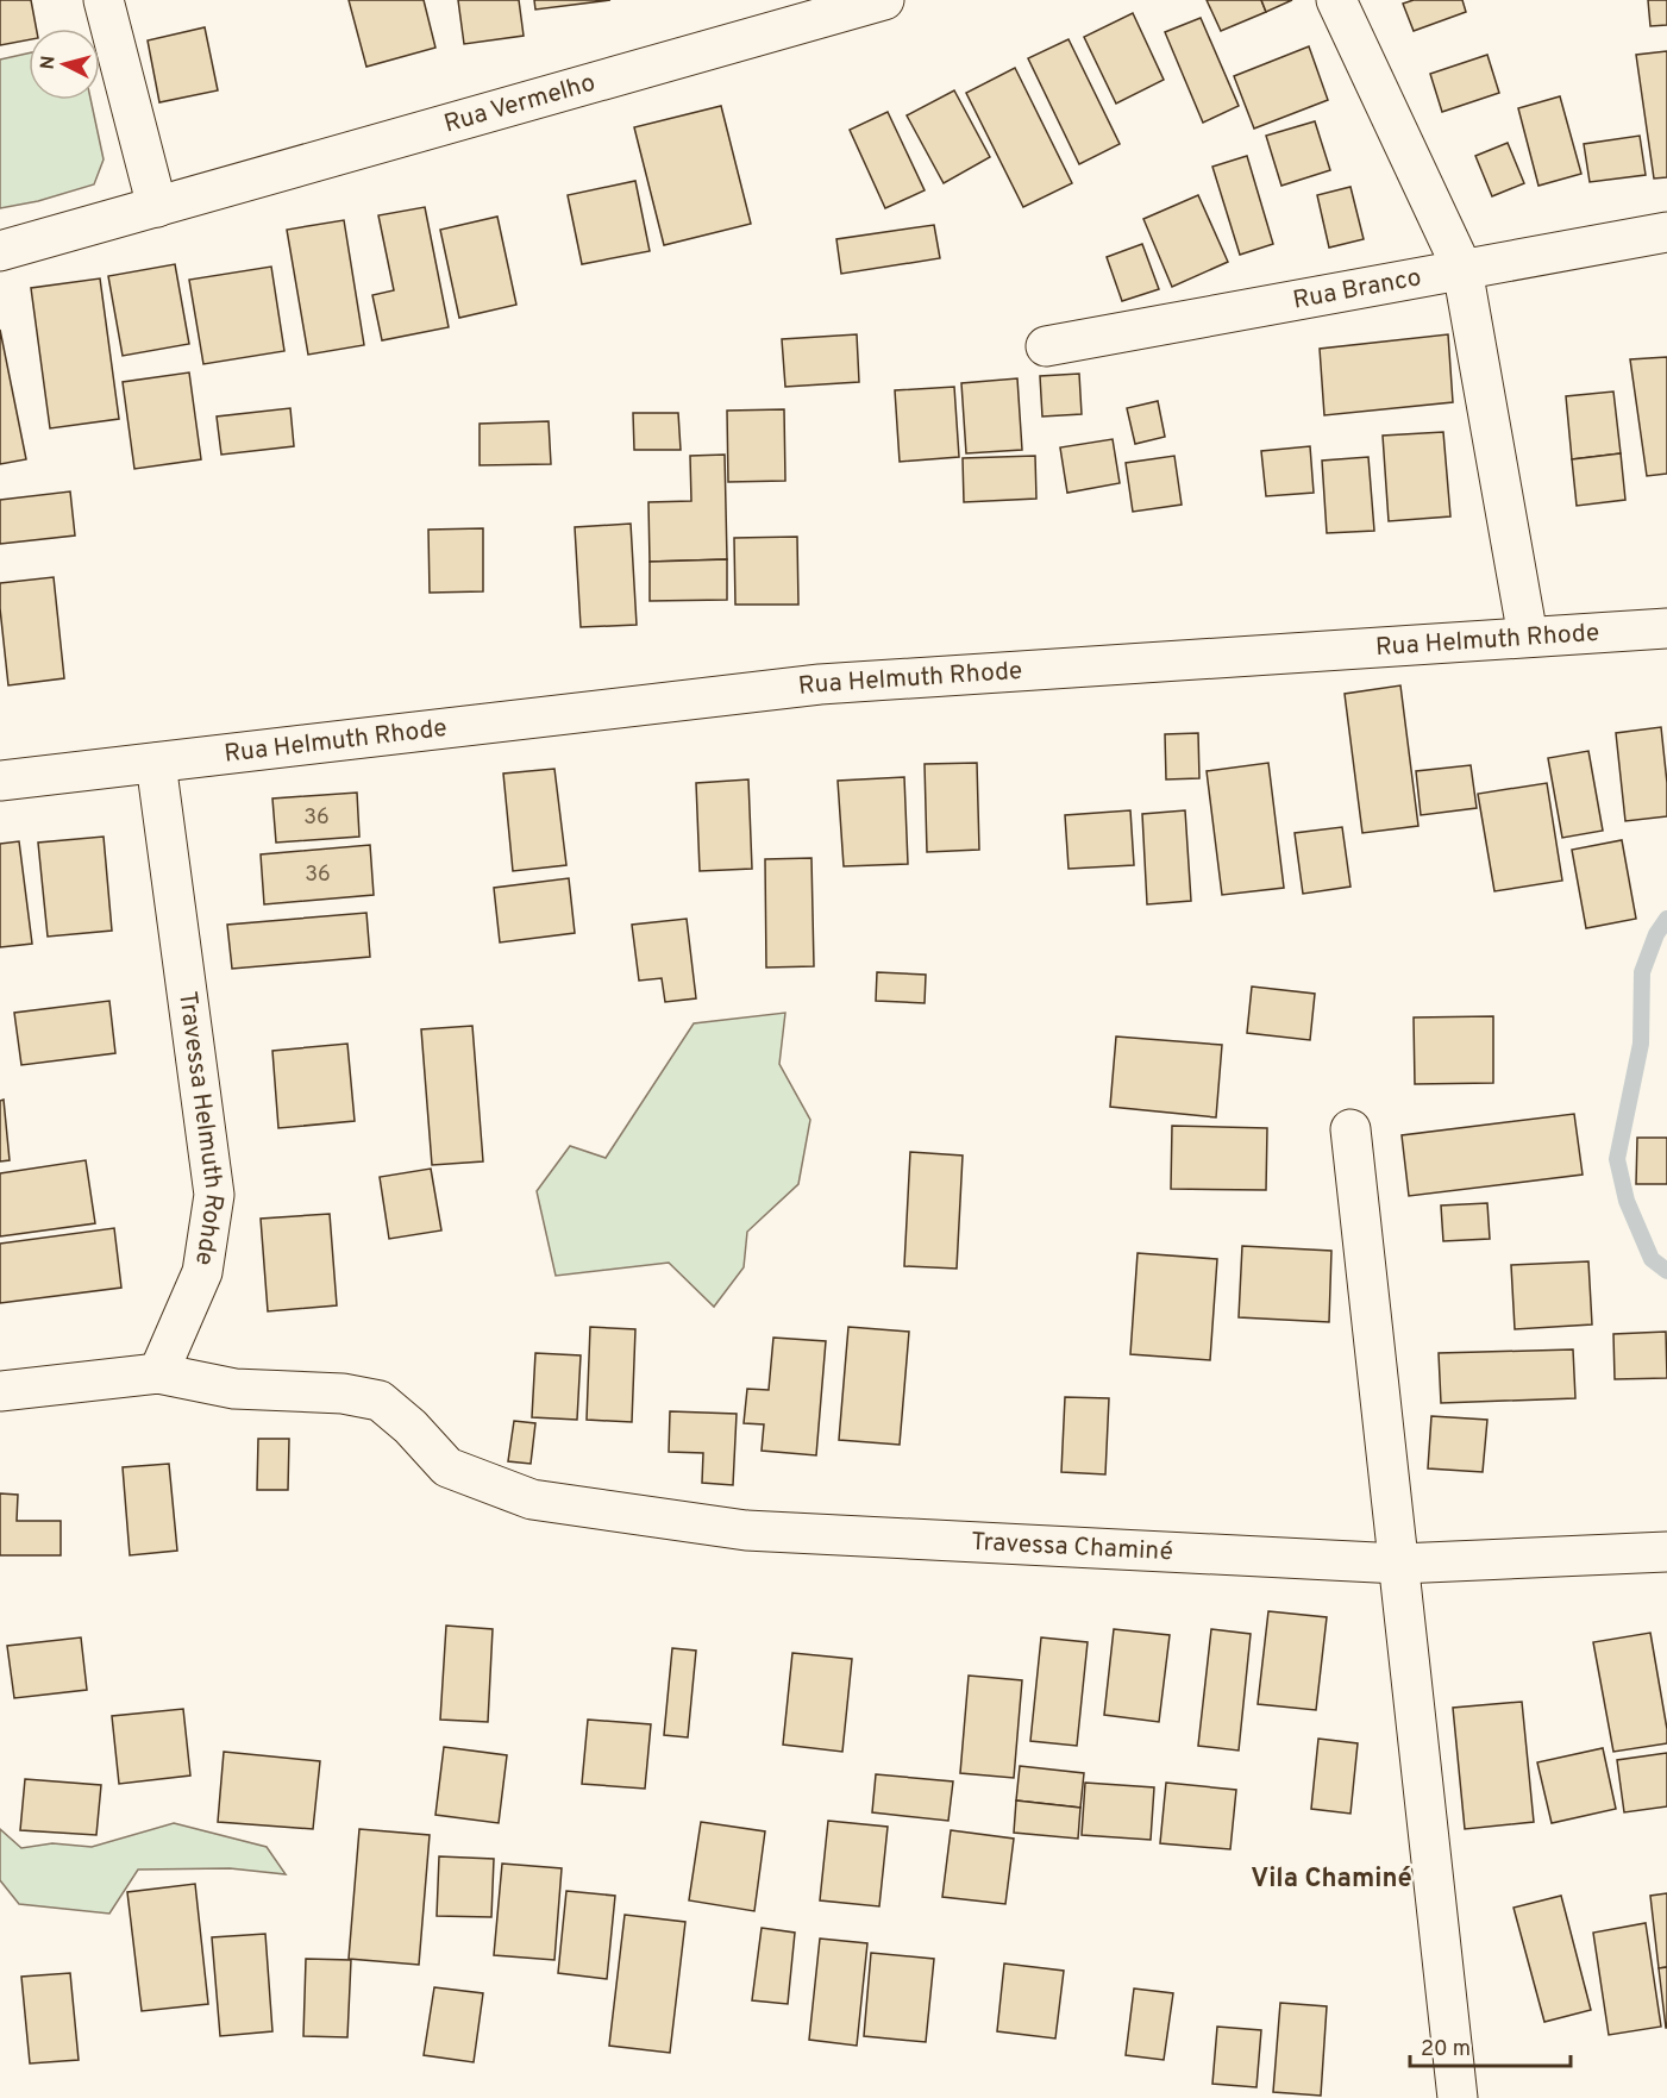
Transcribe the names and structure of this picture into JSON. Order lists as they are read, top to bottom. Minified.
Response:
{"streets":{"street":["Rua Vermelho","Rua Branco","Rua Helmuth Rhode","Travessa Helmuth Rohde","Travessa Chaminé"]},"crossings":[["Rua Helmuth Rhode","Travessa Helmuth Rohde"],["Travessa Helmuth Rohde","Travessa Chaminé"]],"districts":["Vila Chaminé"],"house_numbers":["36","36"],"scale_bar":"20 m","north":"left"}
